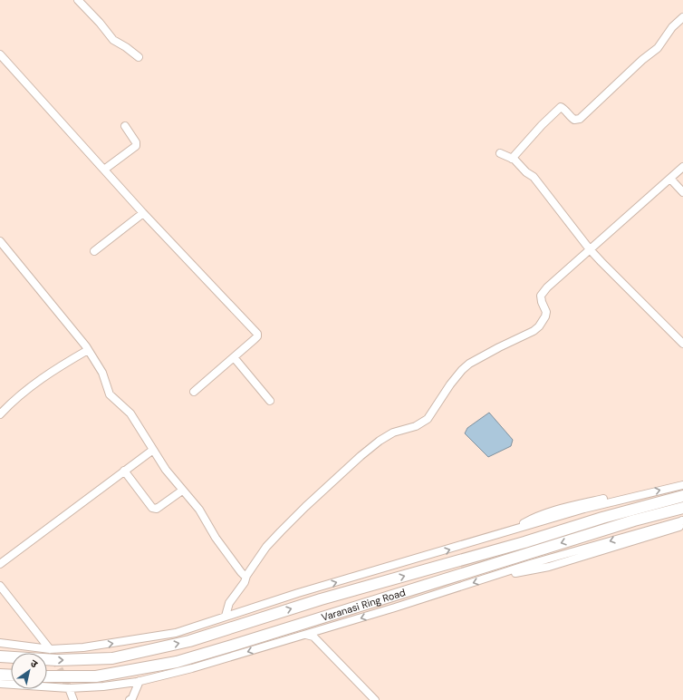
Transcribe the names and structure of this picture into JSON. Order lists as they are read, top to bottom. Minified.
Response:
{"streets":{"highway":["Varanasi Ring Road"]},"north":"top right"}
